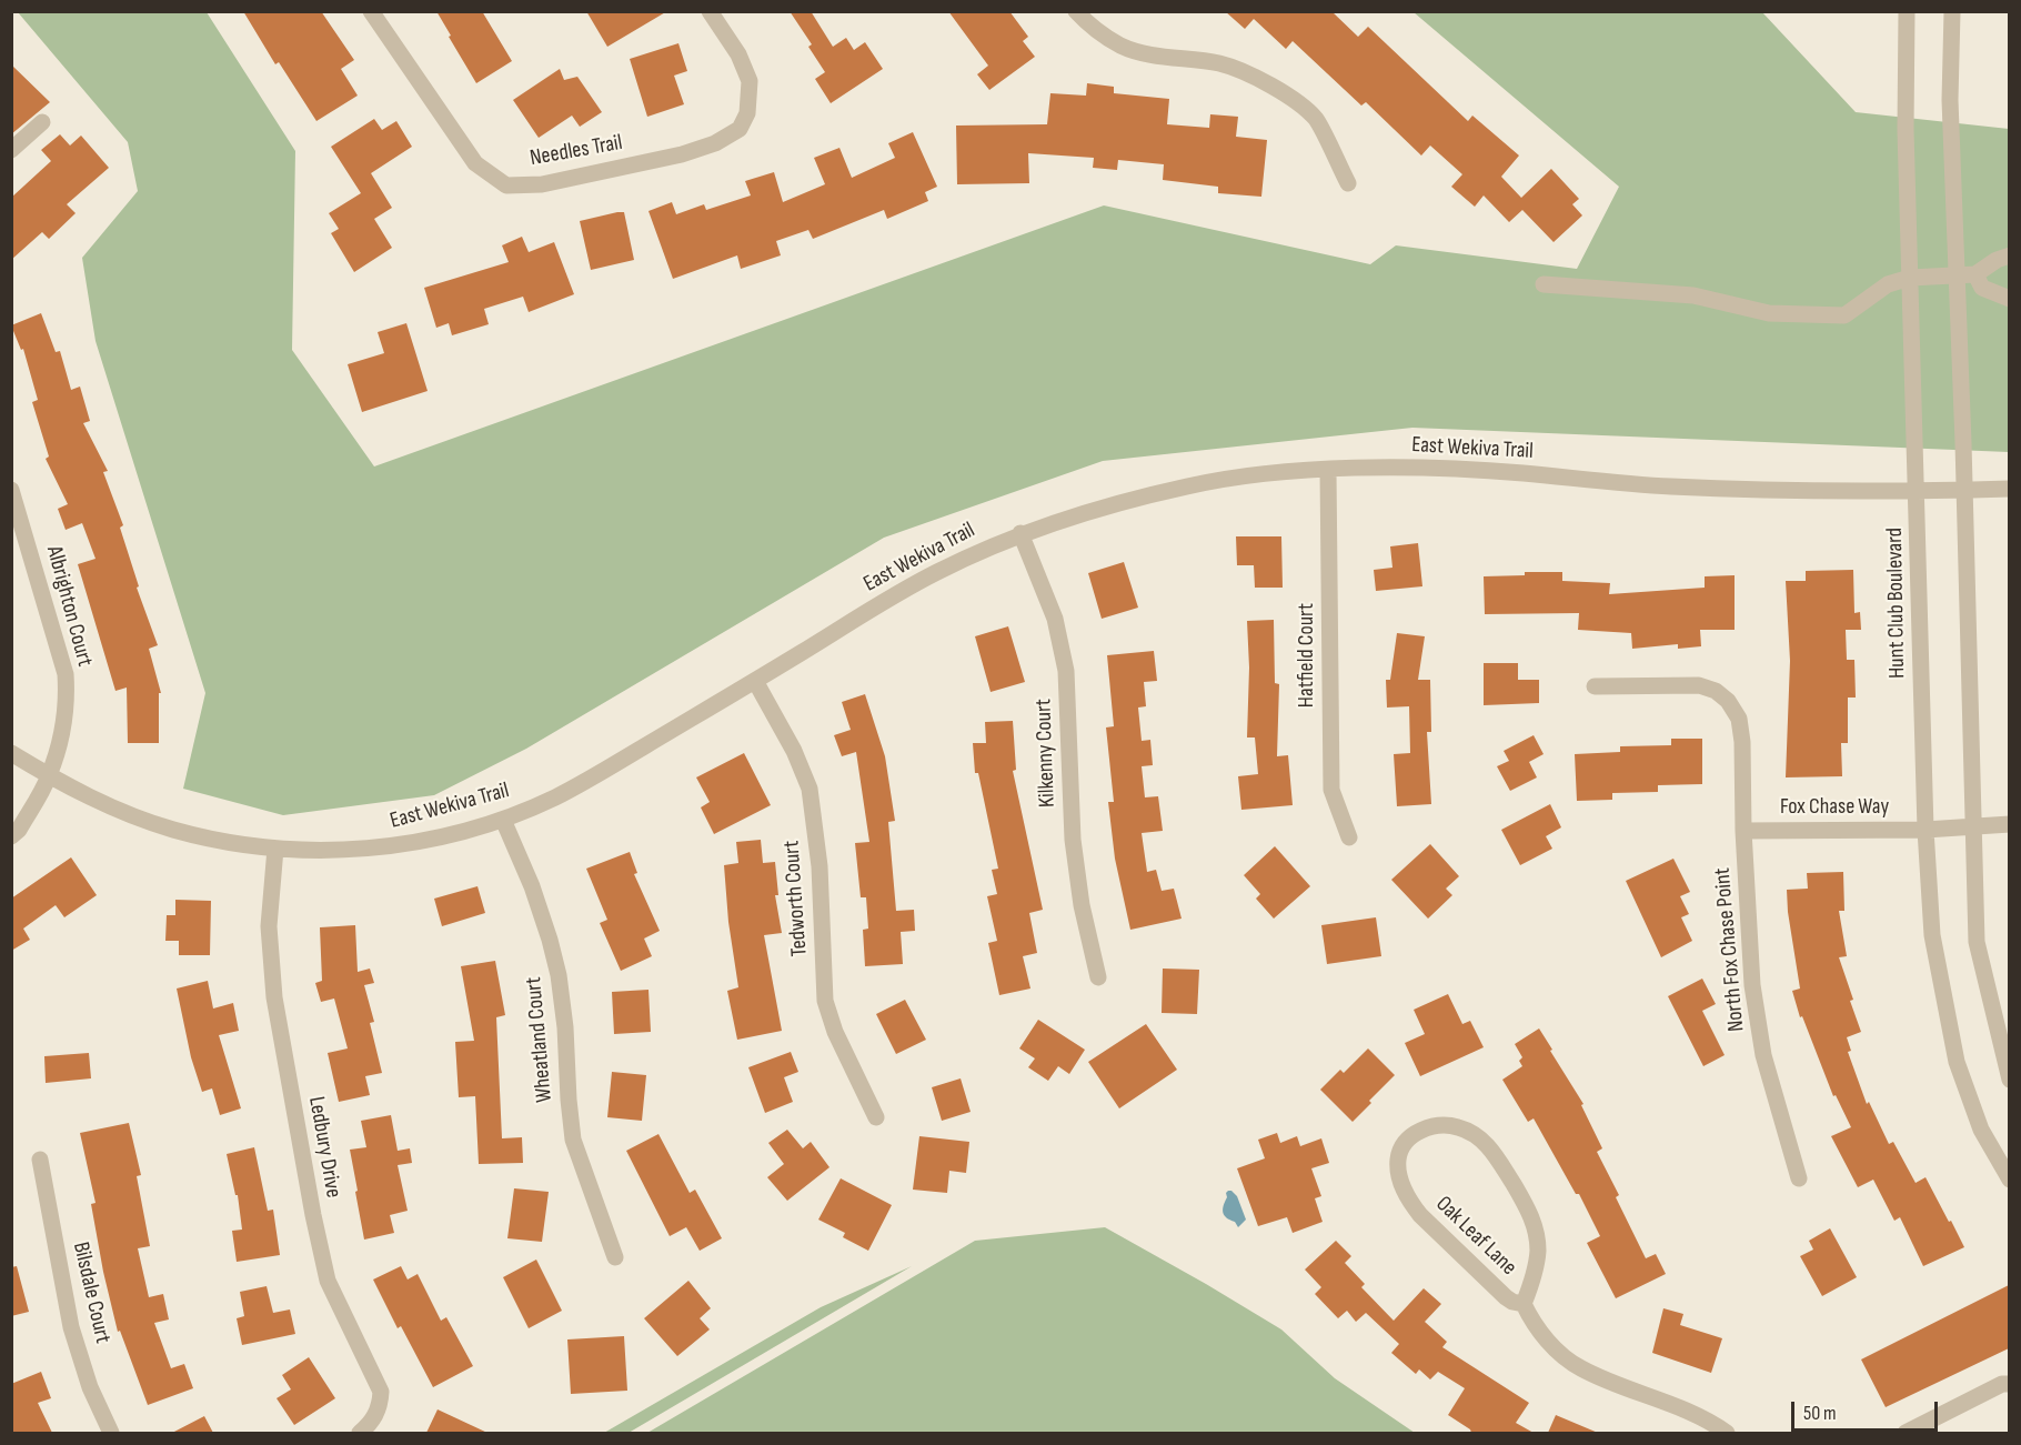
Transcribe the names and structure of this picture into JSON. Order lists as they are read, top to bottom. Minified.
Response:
{"streets":{"street":["Needles Trail","East Wekiva Trail","Hunt Club Boulevard","Albrighton Court","Hatfield Court","Kilkenny Court","Fox Chase Way","Tedworth Court","North Fox Chase Point","Wheatland Court","Ledbury Drive","Oak Leaf Lane","Bilsdale Court"]},"crossings":[["East Wekiva Trail","Hunt Club Boulevard"],["East Wekiva Trail","Albrighton Court"],["East Wekiva Trail","Hatfield Court"],["East Wekiva Trail","Kilkenny Court"],["East Wekiva Trail","Tedworth Court"],["East Wekiva Trail","Wheatland Court"],["East Wekiva Trail","Ledbury Drive"],["Hunt Club Boulevard","Fox Chase Way"],["Fox Chase Way","North Fox Chase Point"]],"scale_bar":"50 m"}
